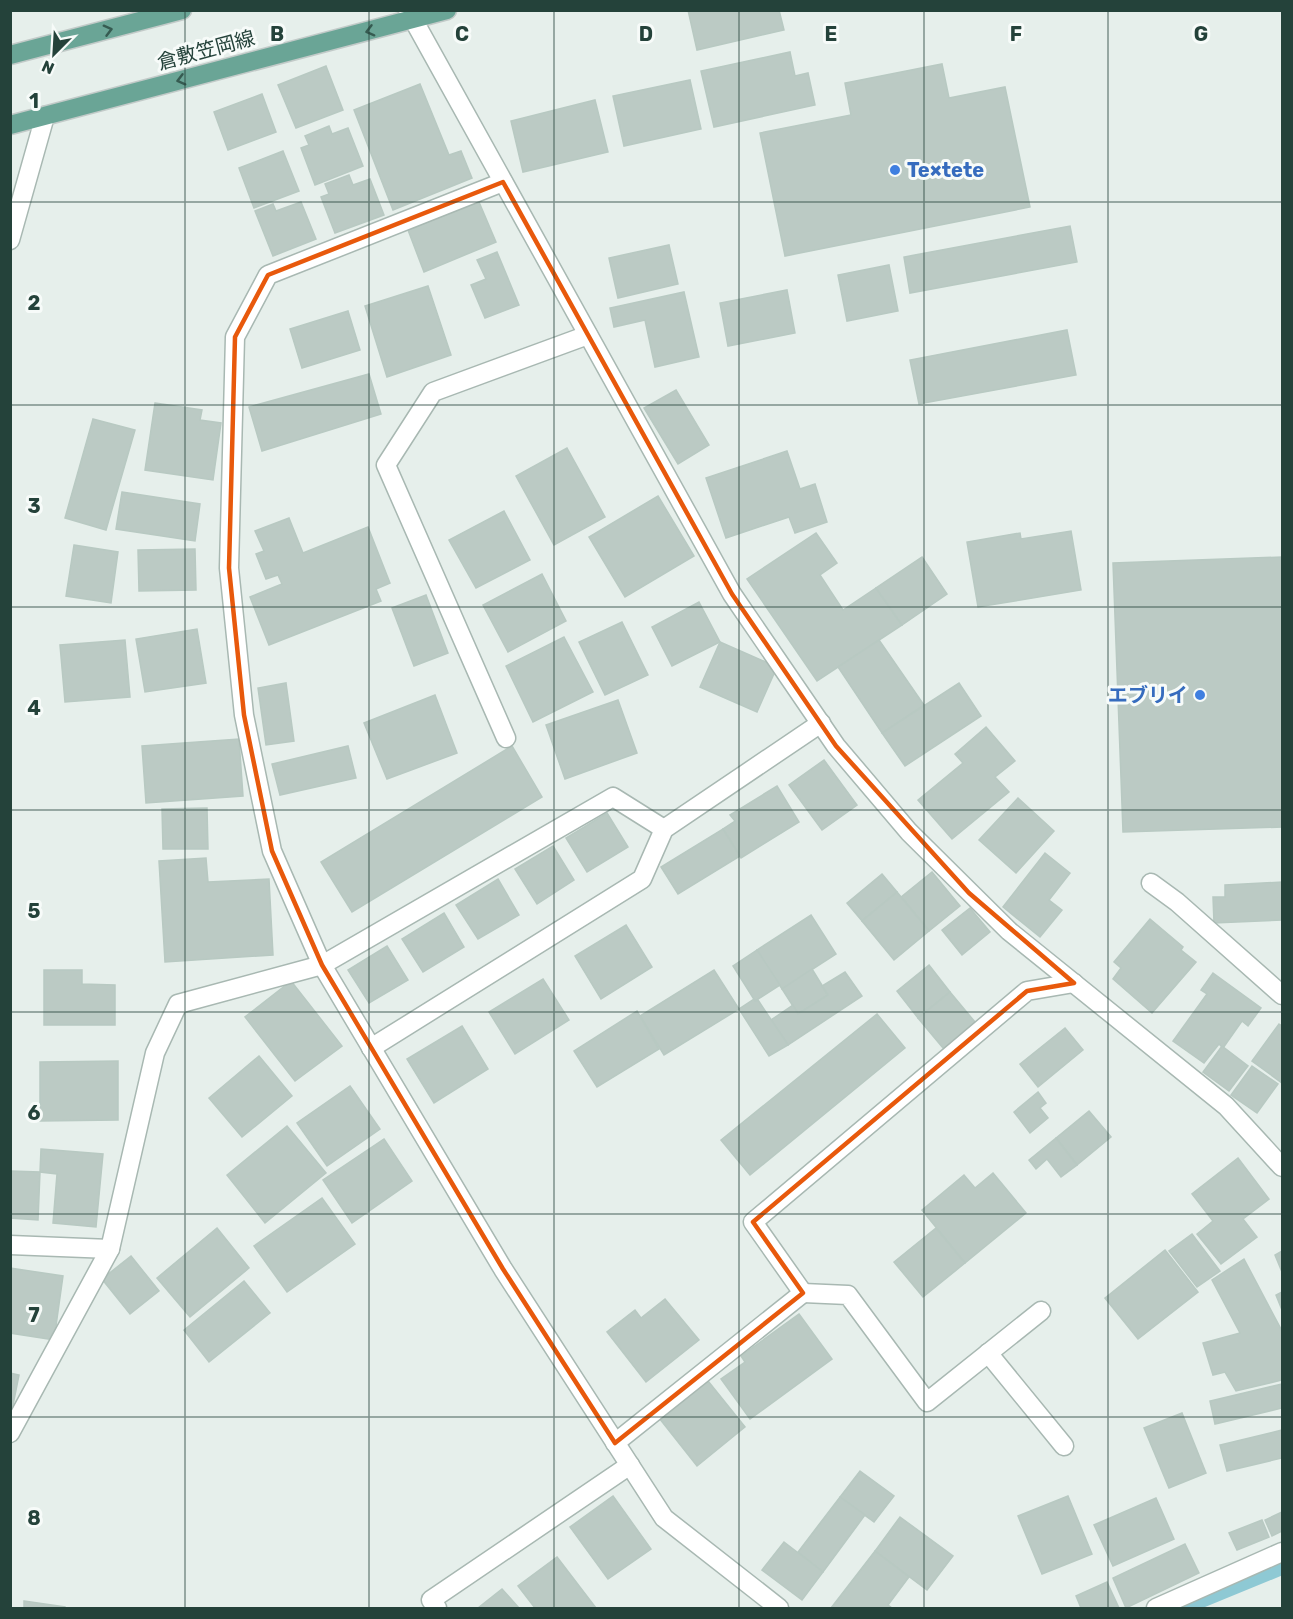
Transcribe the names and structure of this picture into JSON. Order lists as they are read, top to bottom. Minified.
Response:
{"streets":{"main road":["倉敷笠岡線"]},"places":["Te×tete","エブリイ"],"north":"bottom left","grid":{"columns":["B","C","D","E","F","G"],"rows":["1","2","3","4","5","6","7","8"]}}
